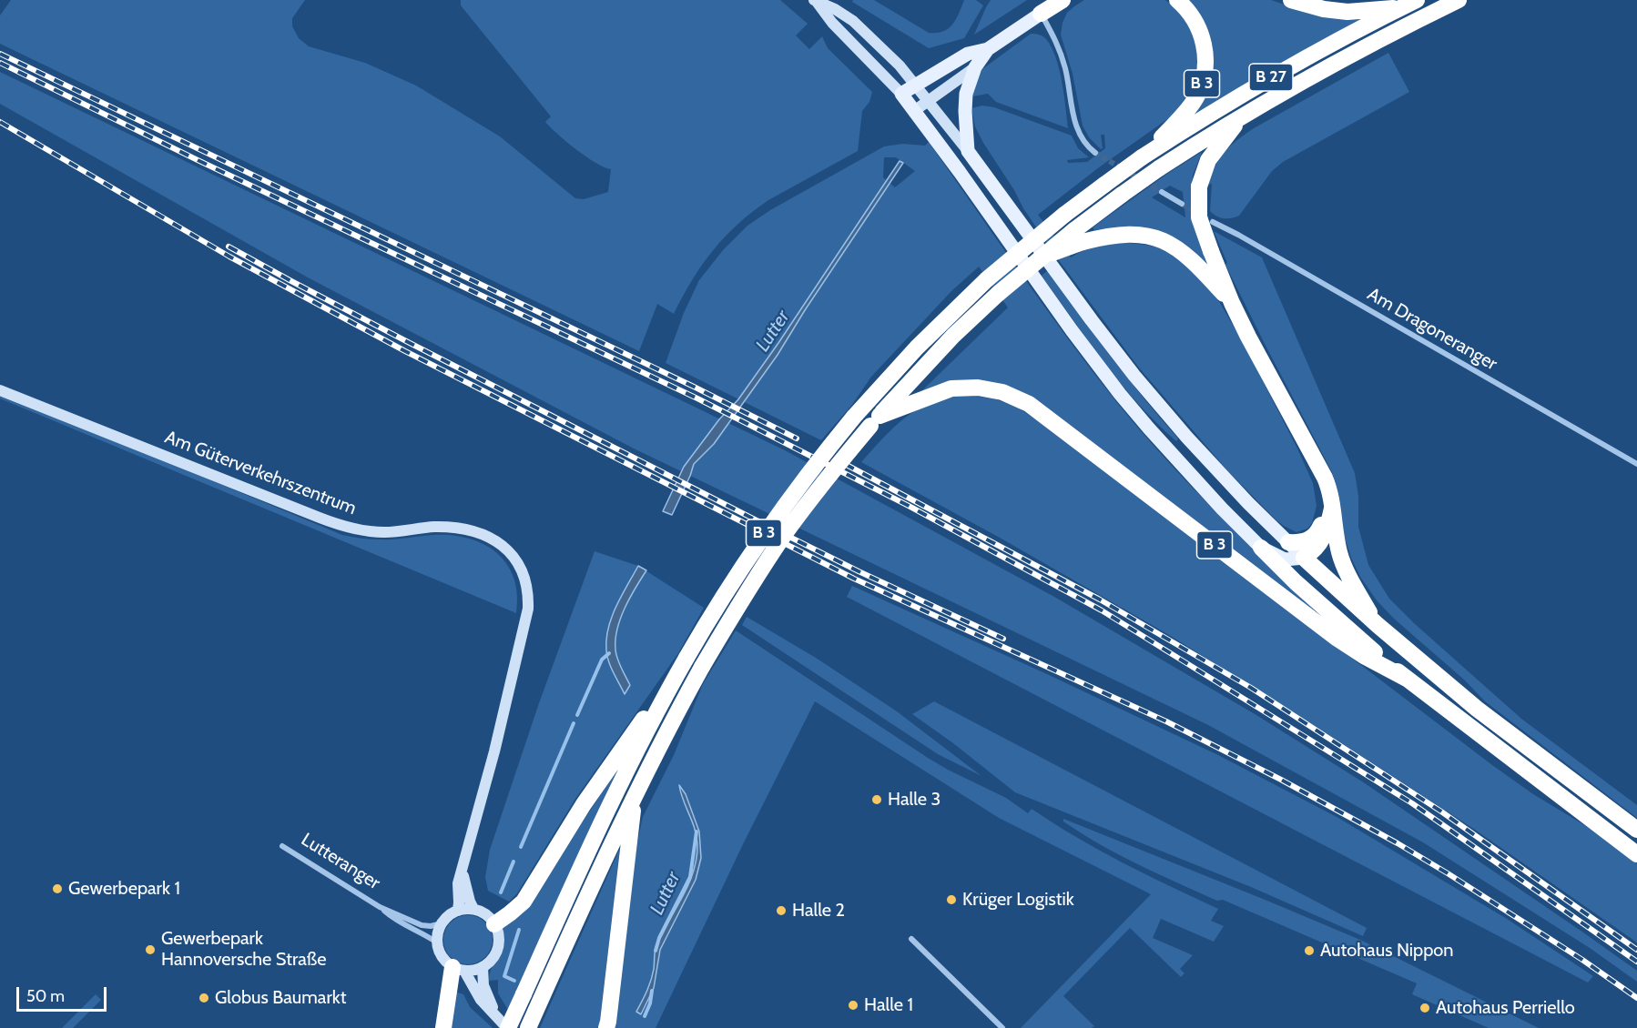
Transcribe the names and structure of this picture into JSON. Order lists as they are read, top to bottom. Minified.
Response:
{"streets":{"highway":["B 27","B 3"],"street":["Am Dragoneranger","Am Güterverkehrszentrum","Lutteranger"]},"crossings":[["B 27","B 3"],["Am Güterverkehrszentrum","Lutteranger"]],"water":["Lutter"],"places":["Halle 3","Gewerbepark 1","Krüger Logistik","Halle 2","Gewerbepark Hannoversche Straße","Autohaus Nippon","Globus Baumarkt","Halle 1","Autohaus Perriello"],"scale_bar":"50 m"}
